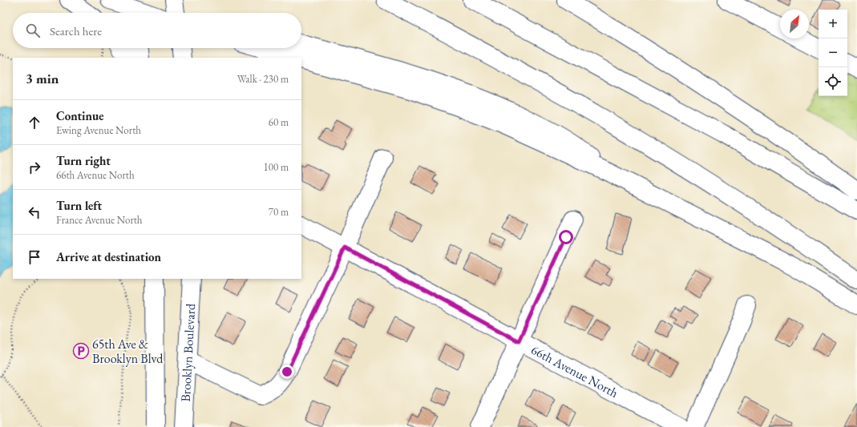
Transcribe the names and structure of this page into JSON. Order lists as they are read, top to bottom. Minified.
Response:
{"streets":{"main road":["Brooklyn Boulevard","66th Avenue North"]},"places":{"parking":["65th Ave & Brooklyn Blvd"]},"north":"top right","page":{"map_buttons":["+","−"],"search":"Search here","heading":["3 min","Walk · 230 m"],"list":[["Continue","Ewing Avenue North","60 m"],["Turn right","66th Avenue North","100 m"],["Turn left","France Avenue North","70 m"],"Arrive at destination"]}}
